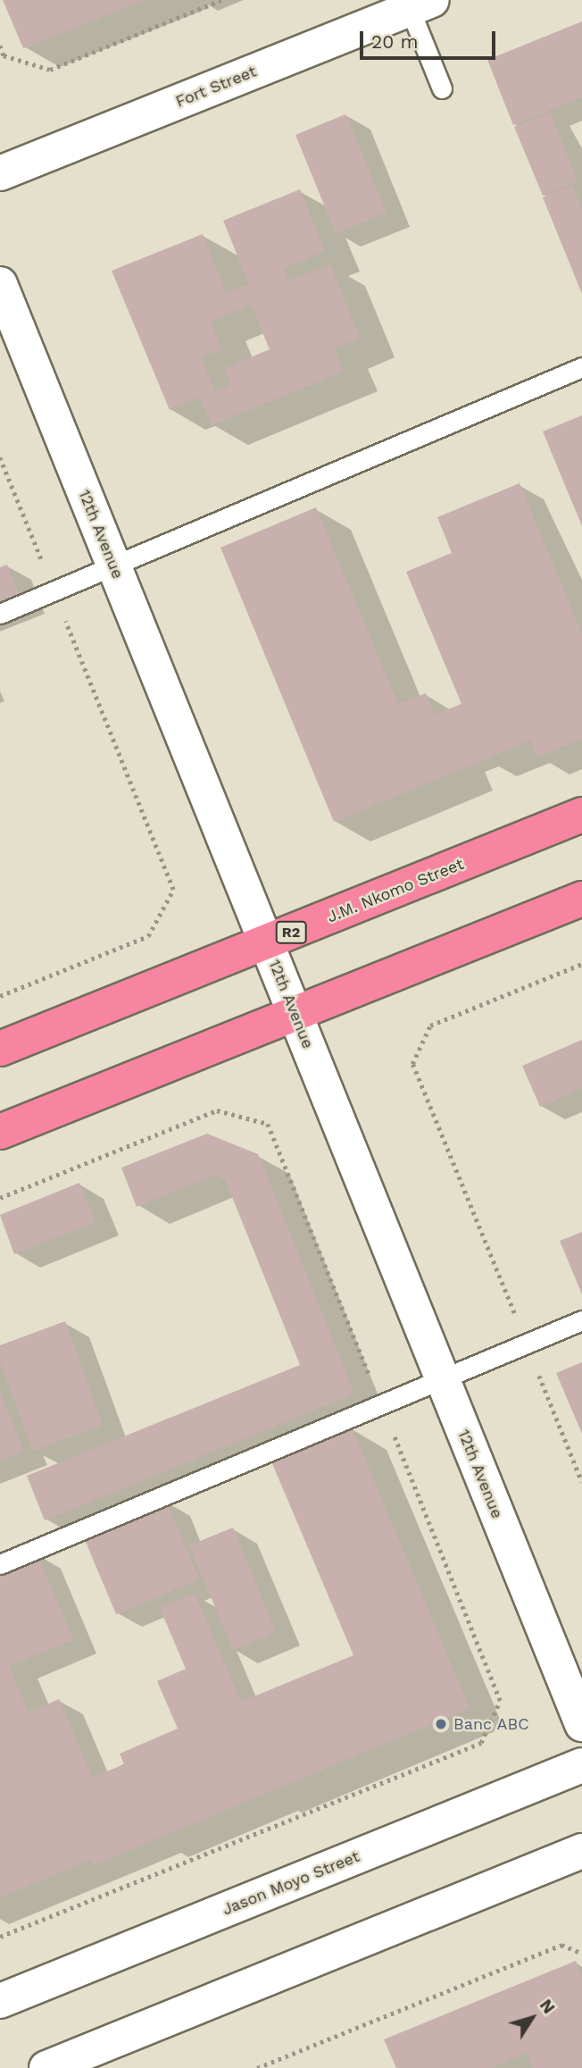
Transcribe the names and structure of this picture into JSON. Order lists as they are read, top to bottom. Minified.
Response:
{"streets":{"highway":["J.M. Nkomo Street","R2"],"street":["Fort Street","12th Avenue","Jason Moyo Street"]},"crossings":[["12th Avenue","J.M. Nkomo Street"]],"places":["Banc ABC"],"scale_bar":"20 m","north":"top right"}
